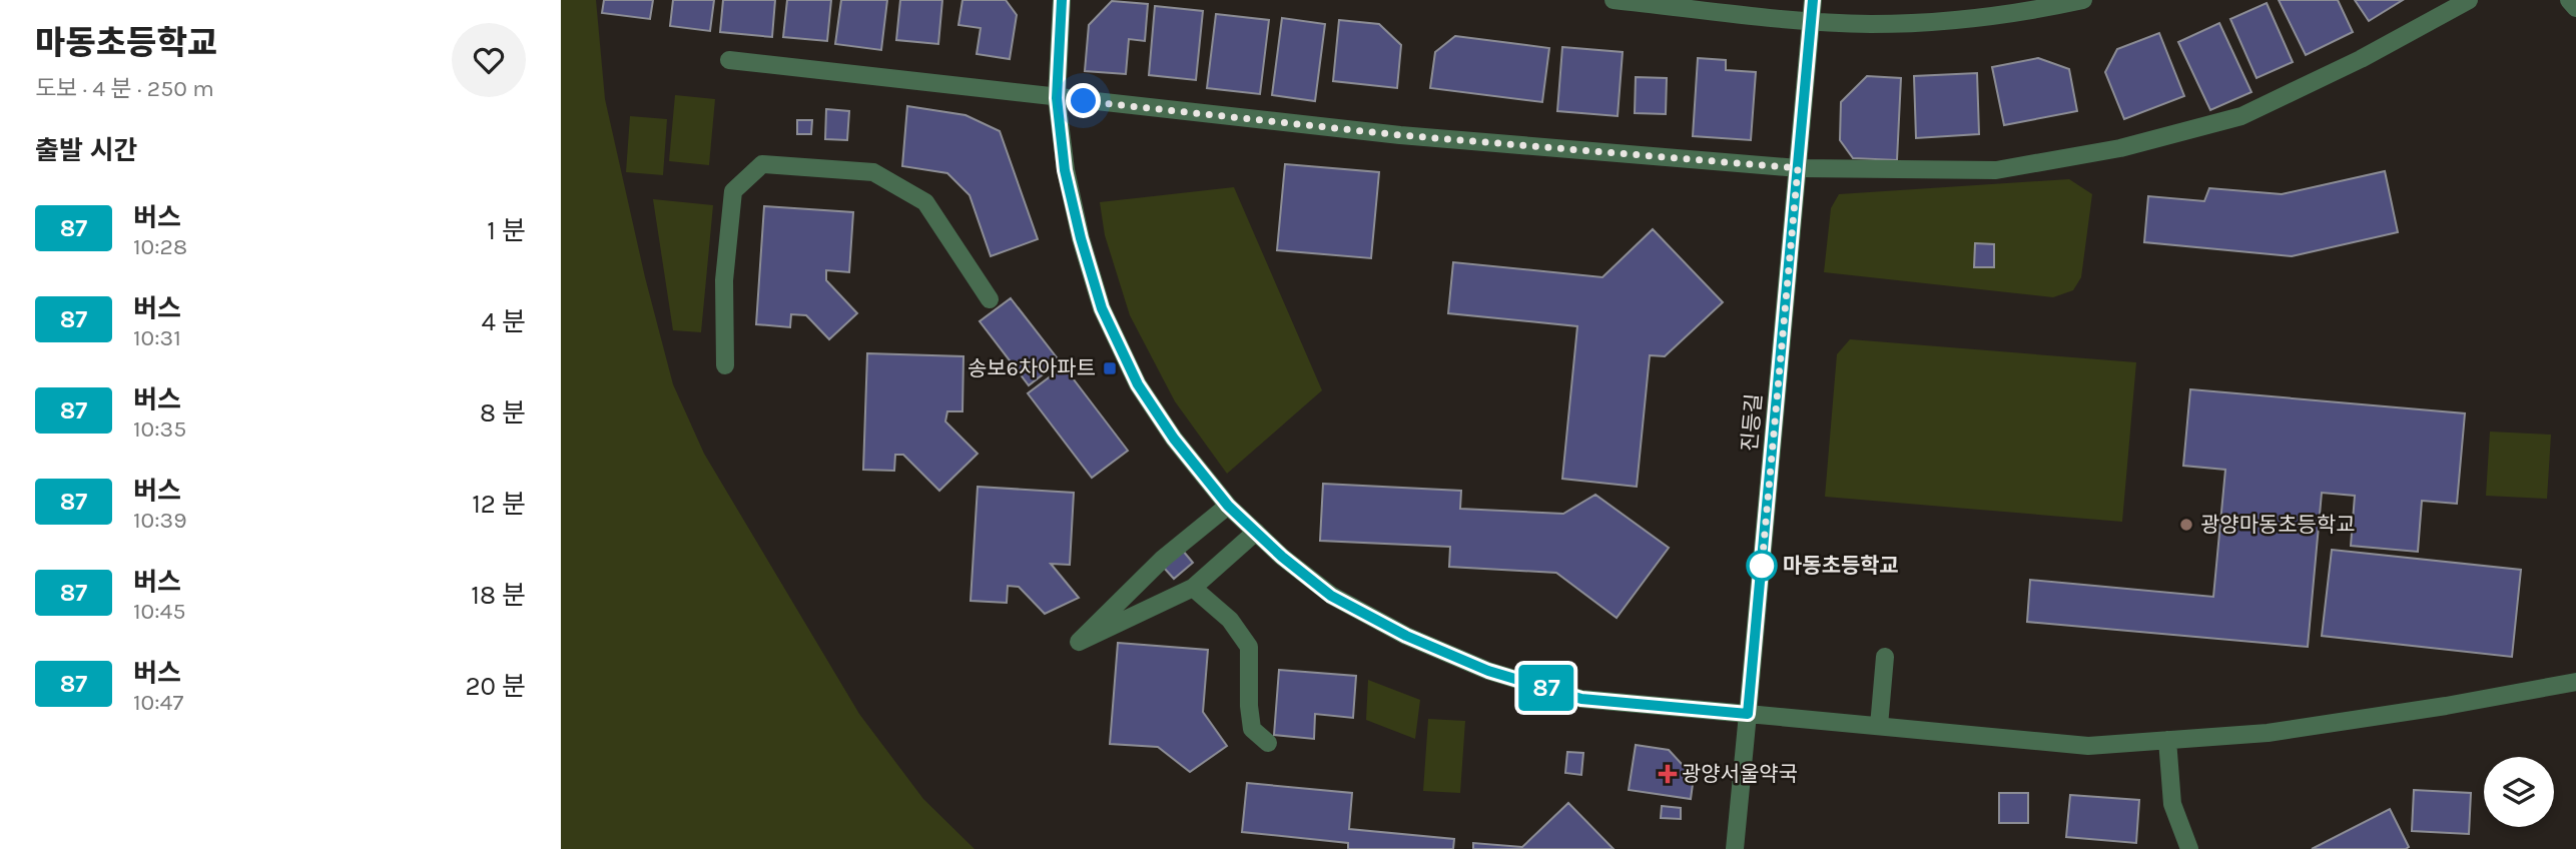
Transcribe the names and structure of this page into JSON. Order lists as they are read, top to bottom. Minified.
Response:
{"streets":{"street":["진등길"]},"places":{"transit":["송보6차아파트"],"other":["광양마동초등학교","마동초등학교"],"health":["광양서울약국"]},"lines":["bus line 87"],"page":{"heading":[["마동초등학교","도보 · 4 분 · 250 m"],"출발 시간"],"on_map":"87","list":[{"mark":"87","name":"버스","note":"10:28","value":"1 분"},{"mark":"87","name":"버스","note":"10:31","value":"4 분"},{"mark":"87","name":"버스","note":"10:35","value":"8 분"},{"mark":"87","name":"버스","note":"10:39","value":"12 분"},{"mark":"87","name":"버스","note":"10:45","value":"18 분"},{"mark":"87","name":"버스","note":"10:47","value":"20 분"}]}}
